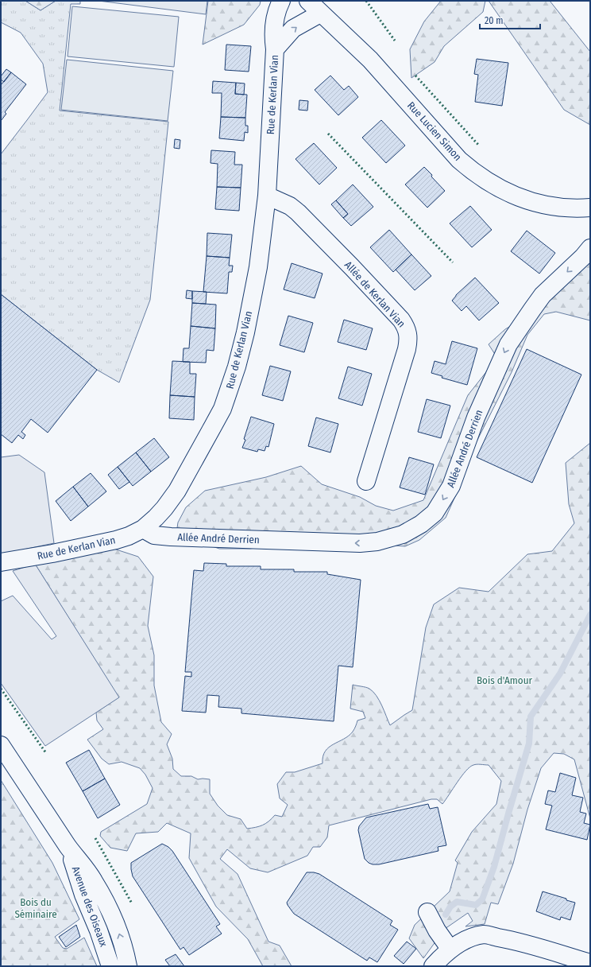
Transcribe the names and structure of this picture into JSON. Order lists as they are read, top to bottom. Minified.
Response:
{"streets":{"street":["Rue de Kerlan Vian","Rue Lucien Simon","Allée de Kerlan Vian","Allée André Derrien","Avenue des Oiseaux"]},"crossings":[["Rue de Kerlan Vian","Allée de Kerlan Vian"],["Rue de Kerlan Vian","Allée André Derrien"]],"one_way":["Allée André Derrien"],"parks":["Bois d'Amour","Bois du Séminaire"],"scale_bar":"20 m"}
